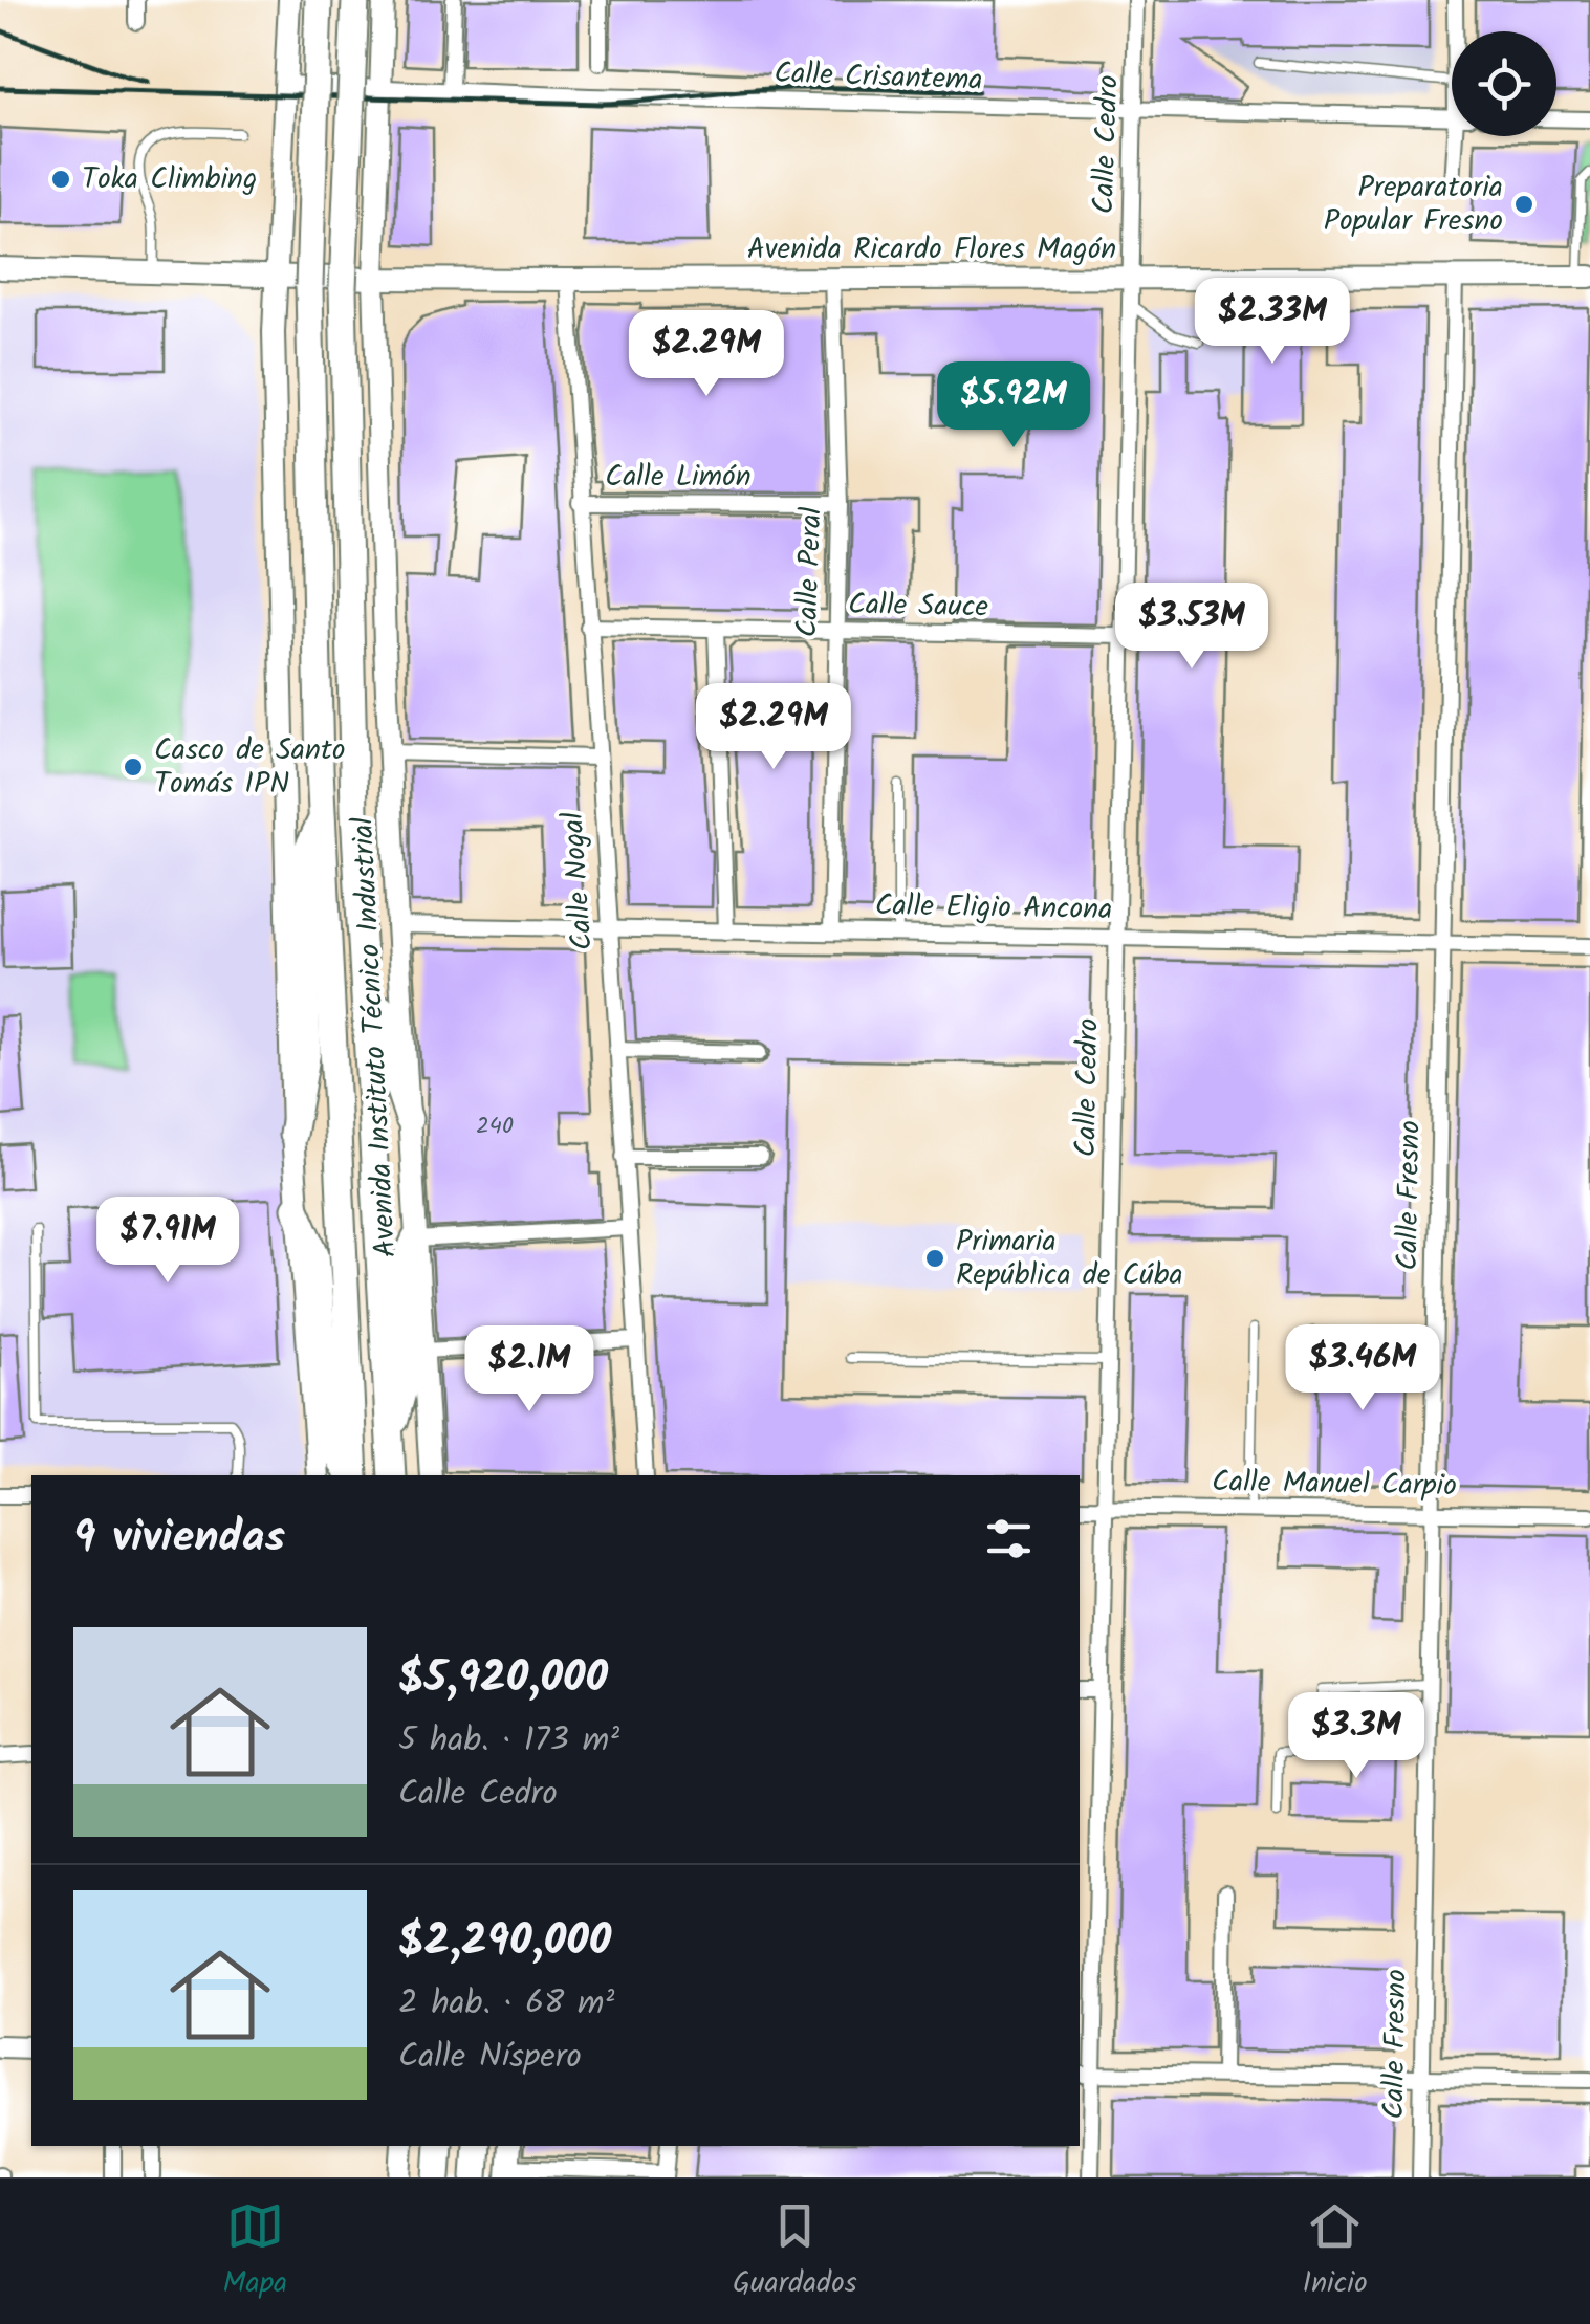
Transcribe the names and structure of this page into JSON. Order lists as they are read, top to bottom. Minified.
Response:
{"streets":{"main road":["Avenida Ricardo Flores Magón","Avenida Instituto Técnico Industrial"],"street":["Calle Crisantema","Calle Cedro","Calle Limón","Calle Peral","Calle Sauce","Calle Nogal","Calle Eligio Ancona","Calle Fresno","Calle Manuel Carpio"]},"crossings":[["Calle Crisantema","Calle Cedro"],["Calle Crisantema","Avenida Instituto Técnico Industrial"],["Calle Cedro","Avenida Ricardo Flores Magón"],["Calle Cedro","Calle Sauce"],["Calle Cedro","Calle Eligio Ancona"],["Calle Cedro","Calle Manuel Carpio"],["Avenida Ricardo Flores Magón","Calle Peral"],["Avenida Ricardo Flores Magón","Calle Nogal"],["Avenida Ricardo Flores Magón","Avenida Instituto Técnico Industrial"],["Avenida Ricardo Flores Magón","Calle Fresno"],["Calle Limón","Calle Peral"],["Calle Limón","Calle Nogal"],["Calle Peral","Calle Sauce"],["Calle Peral","Calle Eligio Ancona"],["Calle Sauce","Calle Nogal"],["Calle Nogal","Calle Eligio Ancona"],["Calle Eligio Ancona","Avenida Instituto Técnico Industrial"],["Calle Eligio Ancona","Calle Fresno"],["Calle Fresno","Calle Manuel Carpio"]],"places":["Toka Climbing","Preparatoria Popular Fresno","Casco de Santo Tomás IPN","Primaria República de Cúba"],"house_numbers":["240"],"page":{"price":["$2.33M","$2.29M","$5.92M","$3.53M","$2.29M","$7.91M","$3.46M","$2.1M","$3.3M"],"heading":"9 viviendas","list":[{"name":"$5,920,000","note":"5 hab. · 173 m² · Calle Cedro"},{"name":"$2,290,000","note":"2 hab. · 68 m² · Calle Níspero"}],"tabs":["Mapa","Guardados","Inicio"]}}
